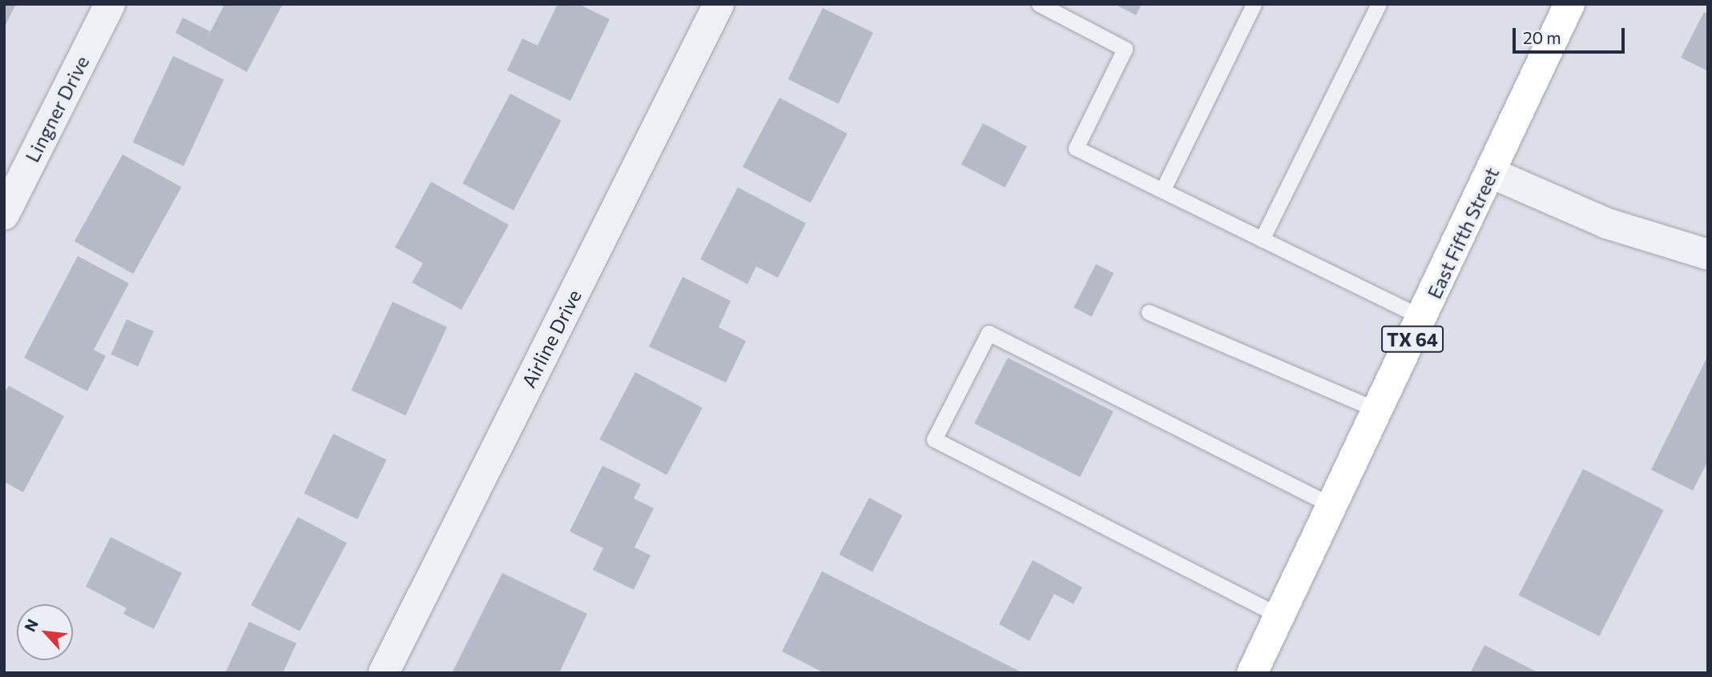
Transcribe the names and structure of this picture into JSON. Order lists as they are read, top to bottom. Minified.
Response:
{"streets":{"main road":["East Fifth Street","TX 64"],"street":["Lingner Drive","Airline Drive"]},"scale_bar":"20 m","north":"top left"}
